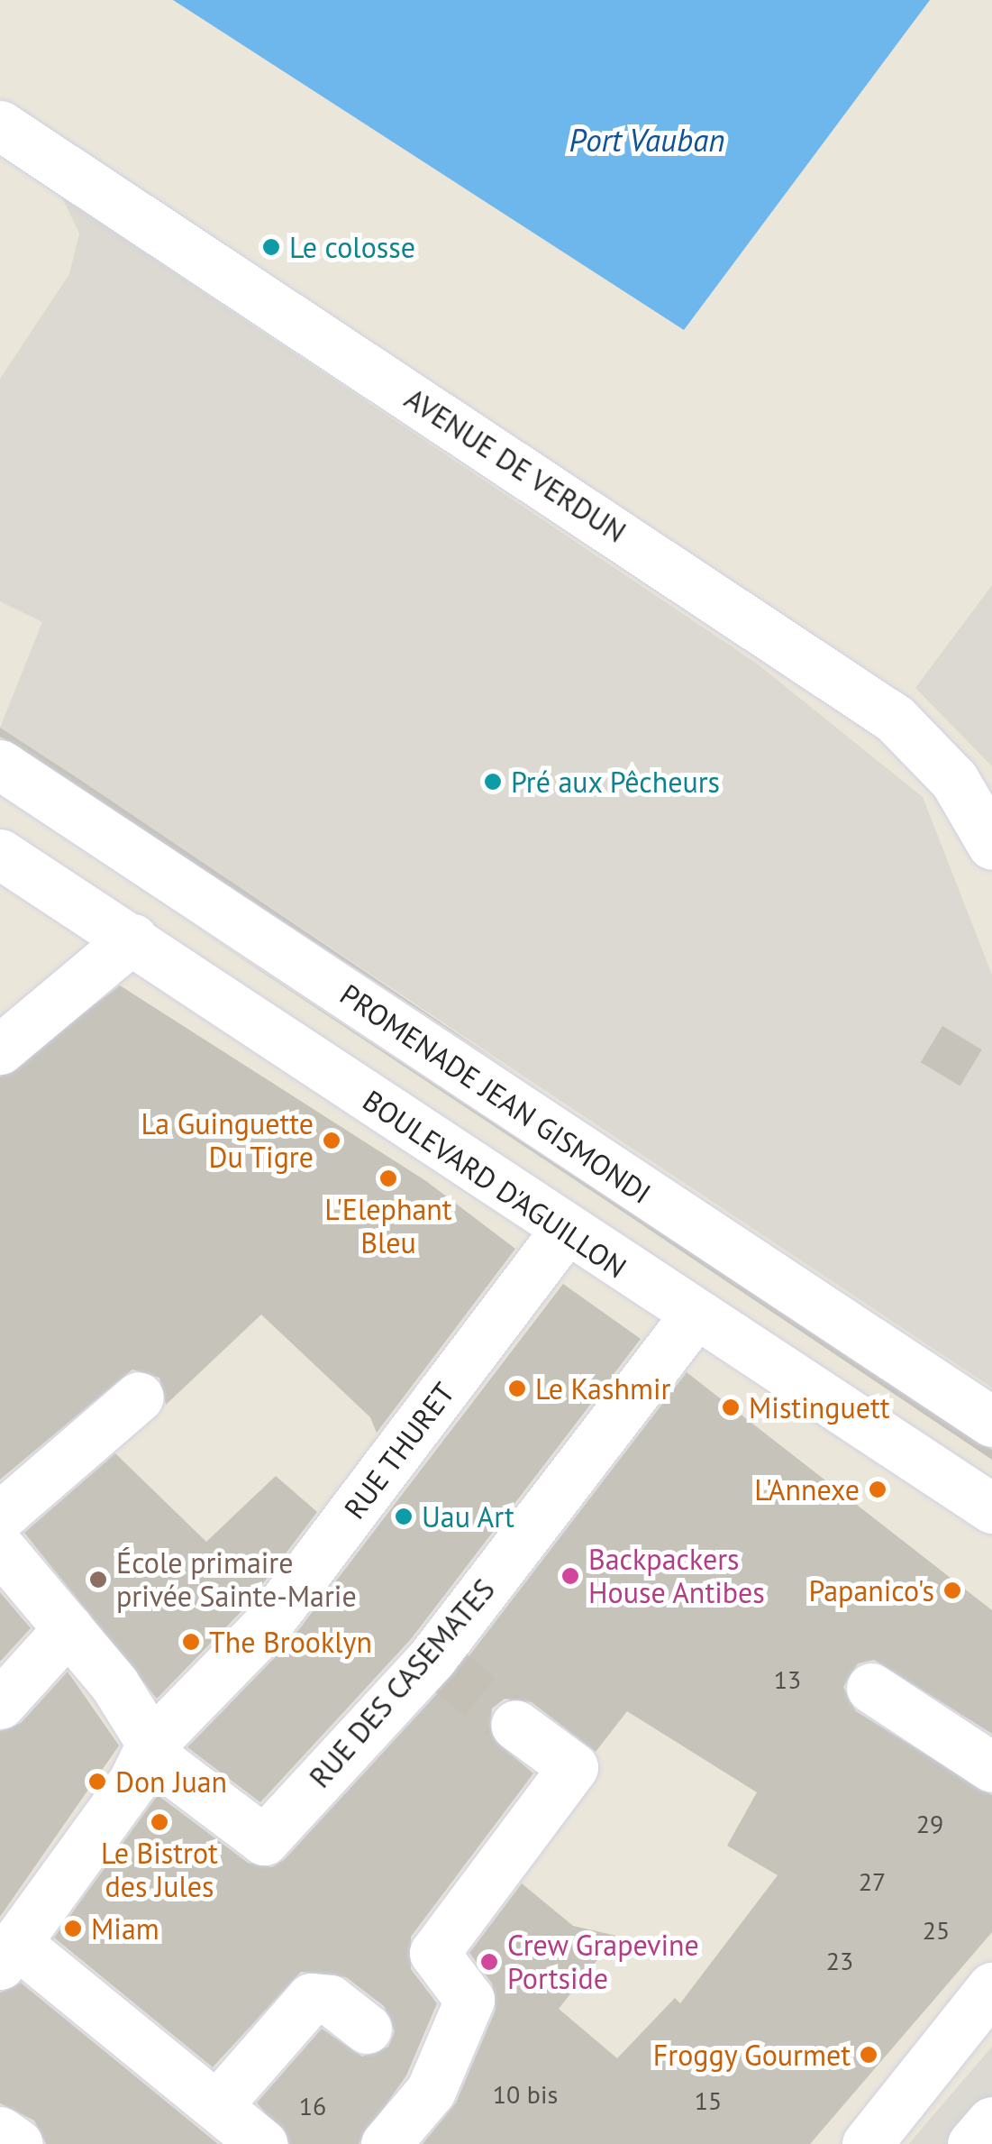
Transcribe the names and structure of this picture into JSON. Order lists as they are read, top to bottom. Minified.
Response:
{"streets":{"street":["AVENUE DE VERDUN","PROMENADE JEAN GISMONDI","BOULEVARD D'AGUILLON","RUE THURET","RUE DES CASEMATES"]},"crossings":[["BOULEVARD D'AGUILLON","RUE THURET"],["BOULEVARD D'AGUILLON","RUE DES CASEMATES"],["RUE THURET","RUE DES CASEMATES"]],"water":["Port Vauban"],"places":["Le colosse","Pré aux Pêcheurs","La Guinguette Du Tigre","L'Elephant Bleu","Le Kashmir","Mistinguett","L'Annexe","Uau Art","Backpackers House Antibes","École primaire privée Sainte-Marie","Papanico's","The Brooklyn","Don Juan","Le Bistrot des Jules","Miam","Crew Grapevine Portside","Froggy Gourmet"],"house_numbers":["13","29","27","25","23","10 bis","15","16"]}
